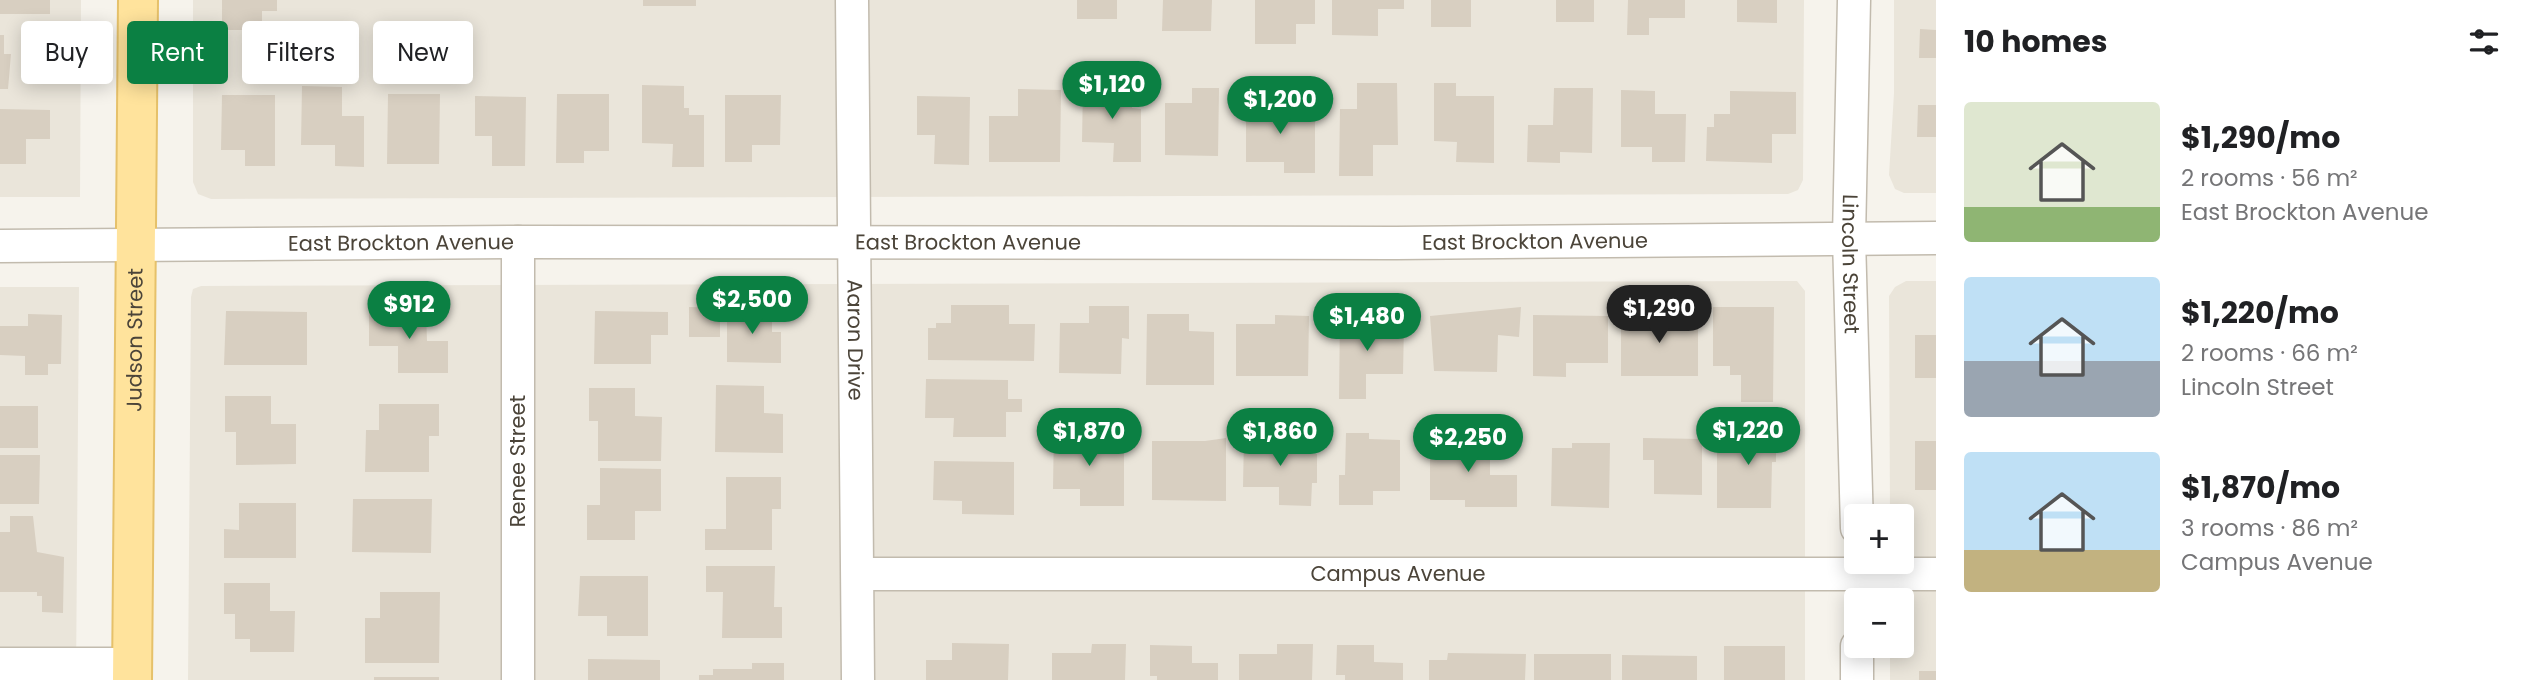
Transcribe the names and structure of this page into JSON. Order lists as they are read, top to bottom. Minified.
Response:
{"streets":{"main road":["Judson Street"],"street":["East Brockton Avenue","Lincoln Street","Aaron Drive","Renee Street","Campus Avenue"]},"crossings":[["East Brockton Avenue","Lincoln Street"],["East Brockton Avenue","Judson Street"],["East Brockton Avenue","Aaron Drive"],["East Brockton Avenue","Renee Street"],["Aaron Drive","Campus Avenue"]],"page":{"heading":"10 homes","chip":["Buy","Rent","Filters","New"],"price":["$1,120","$1,200","$2,500","$912","$1,290","$1,480","$1,220","$1,870","$1,860","$2,250"],"list":[{"name":"$1,290/mo","note":"2 rooms · 56 m² · East Brockton Avenue"},{"name":"$1,220/mo","note":"2 rooms · 66 m² · Lincoln Street"},{"name":"$1,870/mo","note":"3 rooms · 86 m² · Campus Avenue"}],"map_buttons":["+","−"]}}
